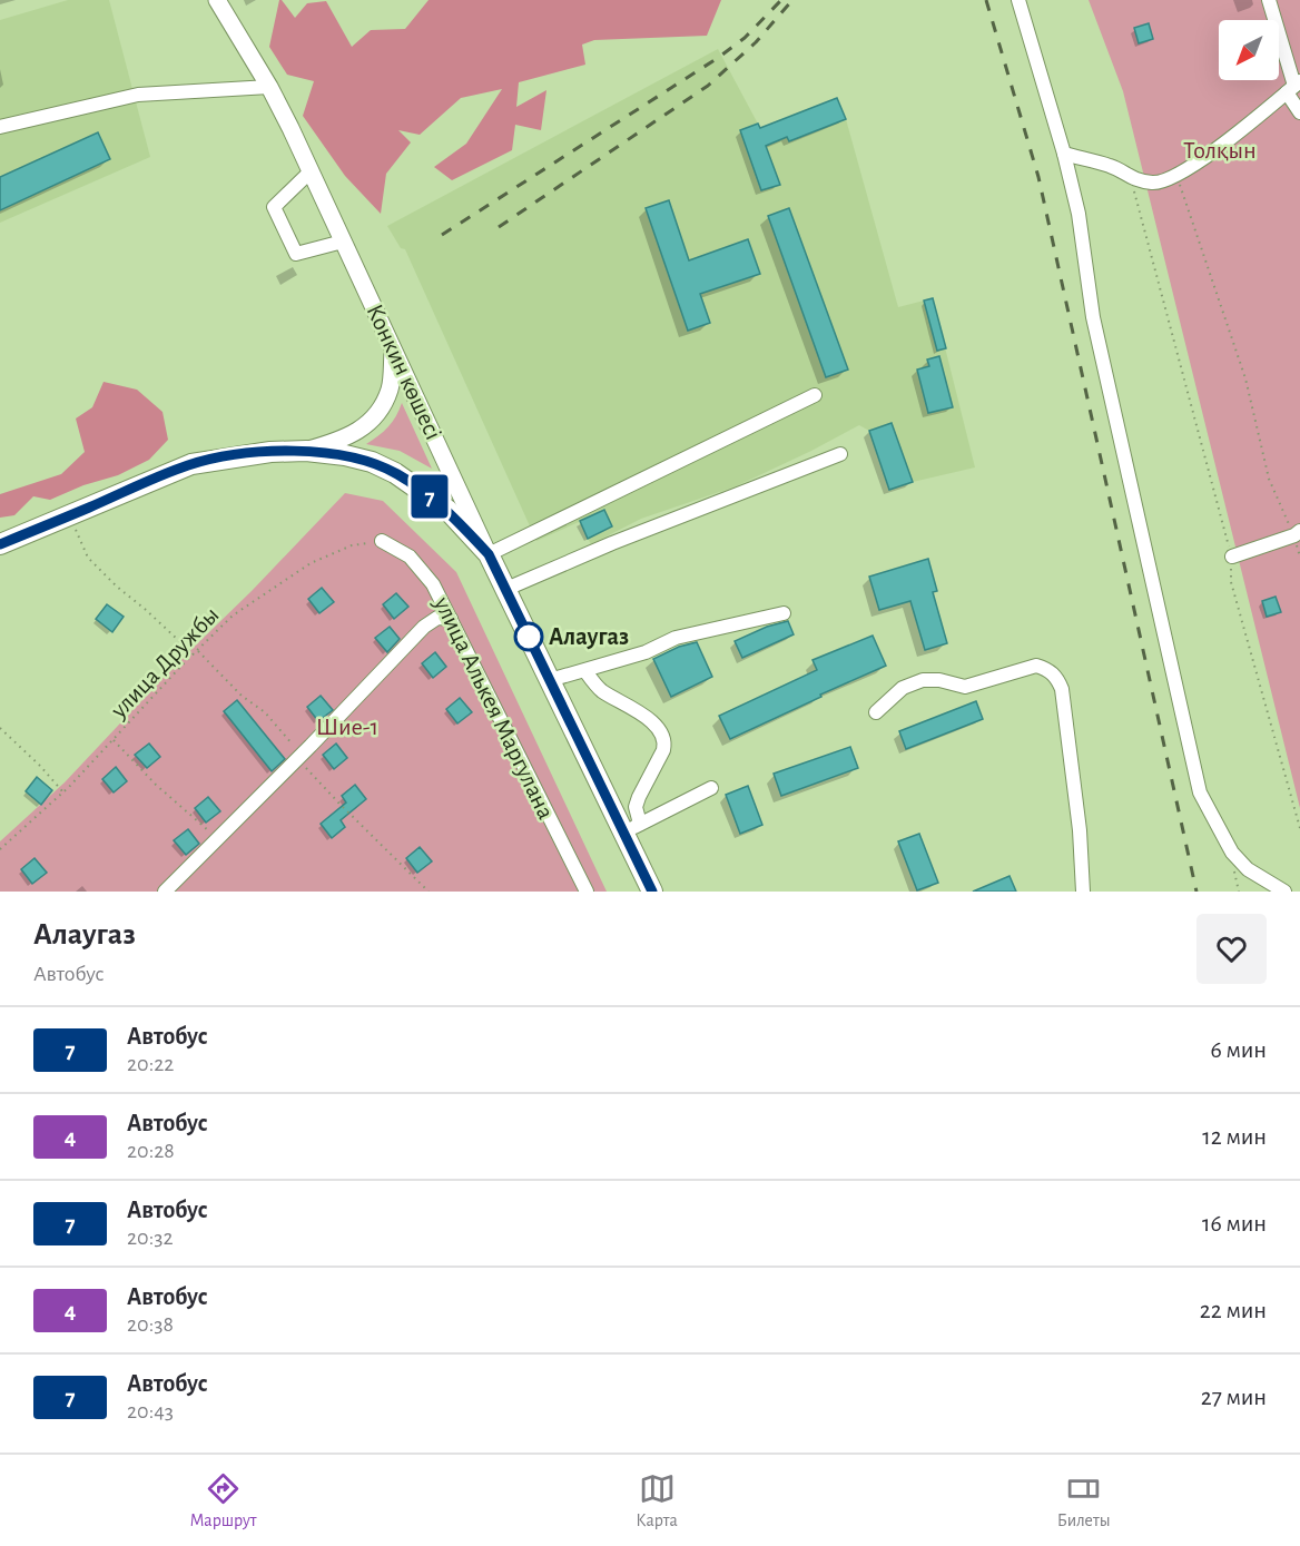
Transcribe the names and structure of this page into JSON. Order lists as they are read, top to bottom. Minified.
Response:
{"streets":{"highway":["Конкин көшесі"],"street":["улица Алькея Маргулана"],"path":["улица Дружбы"]},"crossings":[["улица Дружбы","улица Алькея Маргулана"]],"parks":["Толқын","Шие-1"],"places":["Алаугаз"],"lines":["bus line 7"],"north":"bottom left","page":{"on_map":"7","heading":["Алаугаз","Автобус"],"list":[{"mark":"7","name":"Автобус","note":"20:22","value":"6 мин"},{"mark":"4","name":"Автобус","note":"20:28","value":"12 мин"},{"mark":"7","name":"Автобус","note":"20:32","value":"16 мин"},{"mark":"4","name":"Автобус","note":"20:38","value":"22 мин"},{"mark":"7","name":"Автобус","note":"20:43","value":"27 мин"}],"tabs":["Маршрут","Карта","Билеты"]}}
